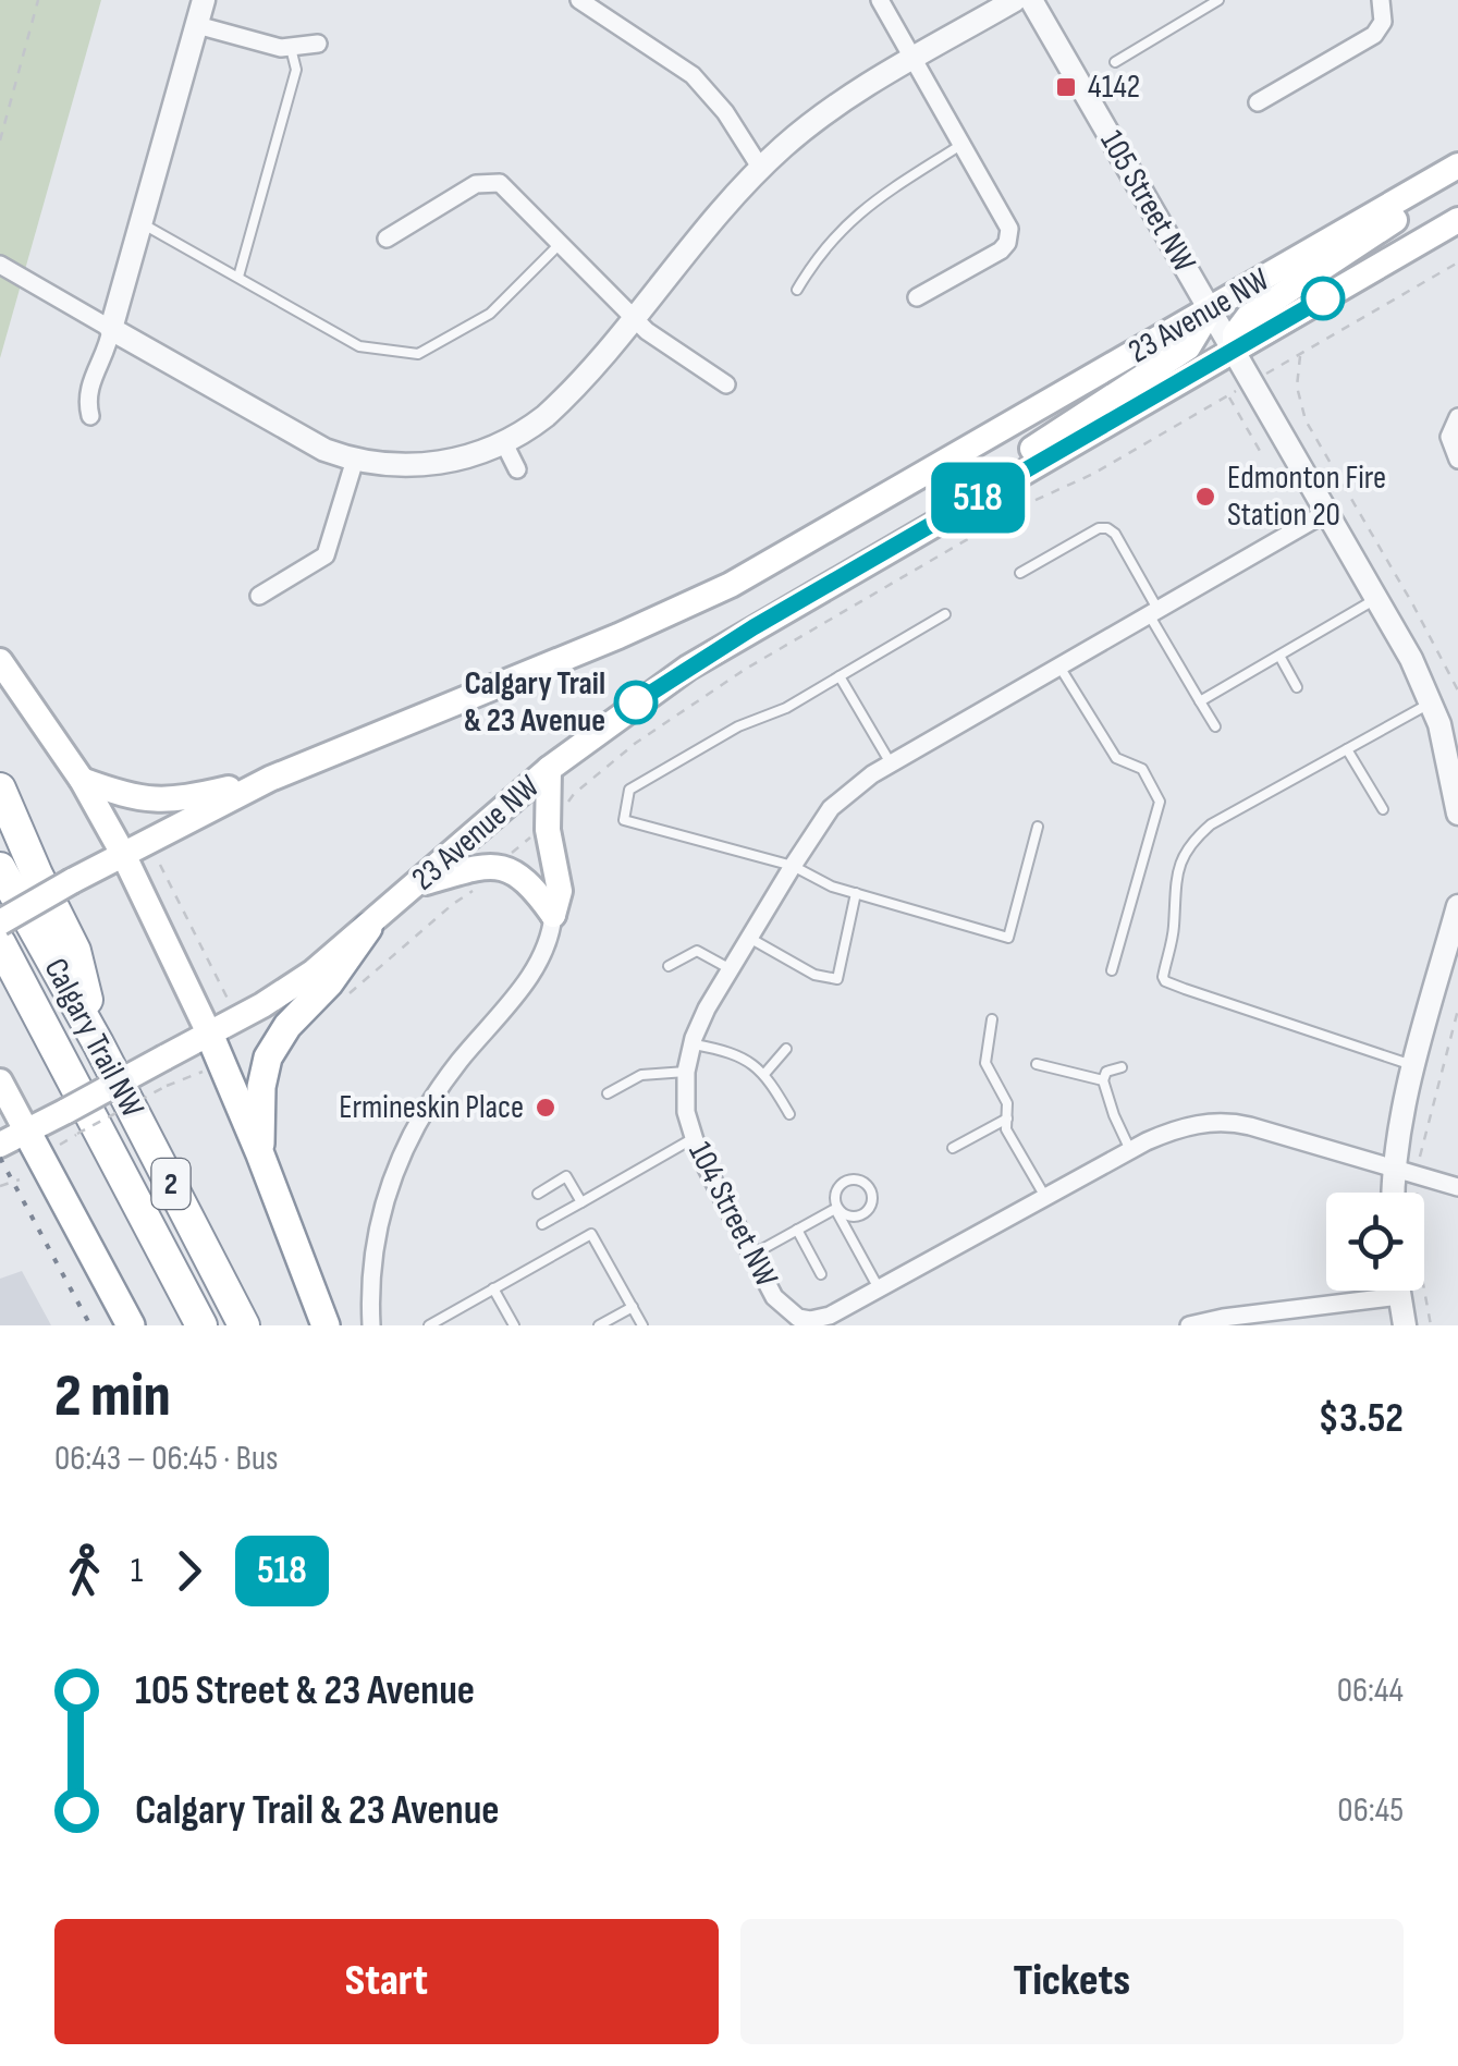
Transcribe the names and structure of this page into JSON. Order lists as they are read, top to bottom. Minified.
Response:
{"streets":{"highway":["Calgary Trail NW","2"],"main road":["23 Avenue NW"],"street":["105 Street NW","104 Street NW"]},"crossings":[["105 Street NW","23 Avenue NW"],["105 Street NW","104 Street NW"]],"places":{"transit":["4142"],"other":["Edmonton Fire Station 20","Calgary Trail & 23 Avenue","Ermineskin Place"]},"lines":["bus line 518"],"page":{"on_map":"518","heading":["2 min","06:43 – 06:45 · Bus","$3.52"],"legs":["1","518"],"list":[{"name":"105 Street & 23 Avenue","value":"06:44"},{"name":"Calgary Trail & 23 Avenue","value":"06:45"}],"buttons":["Start","Tickets"]}}
